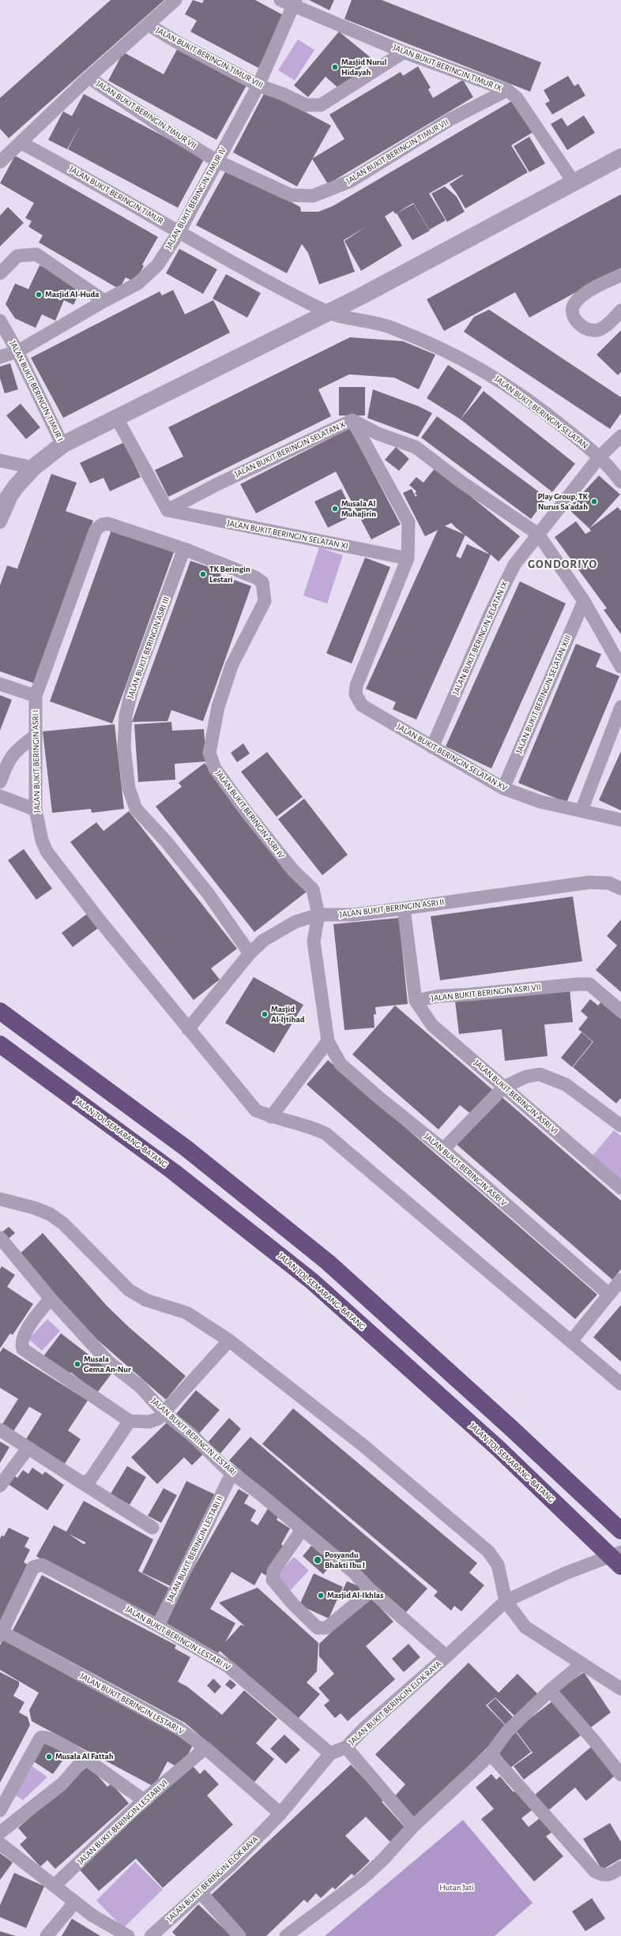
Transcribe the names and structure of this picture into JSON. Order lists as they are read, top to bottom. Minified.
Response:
{"streets":{"highway":["JALAN TOL SEMARANG–BATANG"],"street":["JALAN BUKIT BERINGIN TIMUR VIII","JALAN BUKIT BERINGIN TIMUR IX","JALAN BUKIT BERINGIN TIMUR VII","JALAN BUKIT BERINGIN TIMUR","JALAN BUKIT BERINGIN TIMUR IV","JALAN BUKIT BERINGIN TIMUR I","JALAN BUKIT BERINGIN SELATAN","JALAN BUKIT BERINGIN SELATAN X","JALAN BUKIT BERINGIN SELATAN XI","JALAN BUKIT BERINGIN SELATAN IX","JALAN BUKIT BERINGIN ASRI III","JALAN BUKIT BERINGIN SELATAN XIII","JALAN BUKIT BERINGIN SELATAN XV","JALAN BUKIT BERINGIN ASRI I","JALAN BUKIT BERINGIN ASRI IV","JALAN BUKIT BERINGIN ASRI II","JALAN BUKIT BERINGIN ASRI VII","JALAN BUKIT BERINGIN ASRI VI","JALAN BUKIT BERINGIN ASRI V","JALAN BUKIT BERINGIN LESTARI","JALAN BUKIT BERINGIN LESTARI II","JALAN BUKIT BERINGIN LESTARI IV","JALAN BUKIT BERINGIN ELOK RAYA","JALAN BUKIT BERINGIN LESTARI V","JALAN BUKIT BERINGIN LESTARI VI"]},"crossings":[["JALAN BUKIT BERINGIN TIMUR VIII","JALAN BUKIT BERINGIN TIMUR IX"],["JALAN BUKIT BERINGIN TIMUR VIII","JALAN BUKIT BERINGIN TIMUR IV"],["JALAN BUKIT BERINGIN TIMUR IX","JALAN BUKIT BERINGIN TIMUR VII"],["JALAN BUKIT BERINGIN TIMUR IX","JALAN BUKIT BERINGIN TIMUR IV"],["JALAN BUKIT BERINGIN TIMUR VII","JALAN BUKIT BERINGIN TIMUR IV"],["JALAN BUKIT BERINGIN TIMUR","JALAN BUKIT BERINGIN TIMUR IV"],["JALAN BUKIT BERINGIN TIMUR","JALAN BUKIT BERINGIN SELATAN"],["JALAN BUKIT BERINGIN TIMUR IV","JALAN BUKIT BERINGIN TIMUR I"],["JALAN BUKIT BERINGIN SELATAN","JALAN BUKIT BERINGIN SELATAN IX"],["JALAN BUKIT BERINGIN SELATAN X","JALAN BUKIT BERINGIN SELATAN XI"],["JALAN BUKIT BERINGIN SELATAN X","JALAN BUKIT BERINGIN SELATAN IX"],["JALAN BUKIT BERINGIN SELATAN XI","JALAN BUKIT BERINGIN SELATAN XV"],["JALAN BUKIT BERINGIN SELATAN IX","JALAN BUKIT BERINGIN SELATAN XV"],["JALAN BUKIT BERINGIN ASRI III","JALAN BUKIT BERINGIN ASRI I"],["JALAN BUKIT BERINGIN ASRI III","JALAN BUKIT BERINGIN ASRI IV"],["JALAN BUKIT BERINGIN ASRI III","JALAN BUKIT BERINGIN ASRI II"],["JALAN BUKIT BERINGIN SELATAN XIII","JALAN BUKIT BERINGIN SELATAN XV"],["JALAN BUKIT BERINGIN ASRI I","JALAN BUKIT BERINGIN ASRI IV"],["JALAN BUKIT BERINGIN ASRI I","JALAN BUKIT BERINGIN ASRI II"],["JALAN BUKIT BERINGIN ASRI IV","JALAN BUKIT BERINGIN ASRI II"],["JALAN BUKIT BERINGIN ASRI IV","JALAN BUKIT BERINGIN ASRI V"],["JALAN BUKIT BERINGIN ASRI II","JALAN BUKIT BERINGIN ASRI V"],["JALAN BUKIT BERINGIN ASRI VII","JALAN BUKIT BERINGIN ASRI VI"],["JALAN BUKIT BERINGIN LESTARI","JALAN BUKIT BERINGIN LESTARI II"],["JALAN BUKIT BERINGIN LESTARI","JALAN BUKIT BERINGIN ELOK RAYA"],["JALAN BUKIT BERINGIN LESTARI II","JALAN BUKIT BERINGIN LESTARI IV"],["JALAN BUKIT BERINGIN LESTARI IV","JALAN BUKIT BERINGIN ELOK RAYA"],["JALAN BUKIT BERINGIN LESTARI IV","JALAN BUKIT BERINGIN LESTARI V"],["JALAN BUKIT BERINGIN ELOK RAYA","JALAN BUKIT BERINGIN LESTARI V"],["JALAN BUKIT BERINGIN LESTARI V","JALAN BUKIT BERINGIN LESTARI VI"]],"districts":["GONDORIYO"],"parks":["Hutan Jati"],"places":["Masjid Nurul Hidayah","Masjid Al-Huda","Play Group, TK Nurus Sa'adah","Musala Al Muhajirin","TK Beringin Lestari","Masjid Al-Ijtihad","Musala Gema An-Nur","Posyandu Bhakti Ibu I","Masjid Al-Ikhlas","Musala Al Fattah"]}
